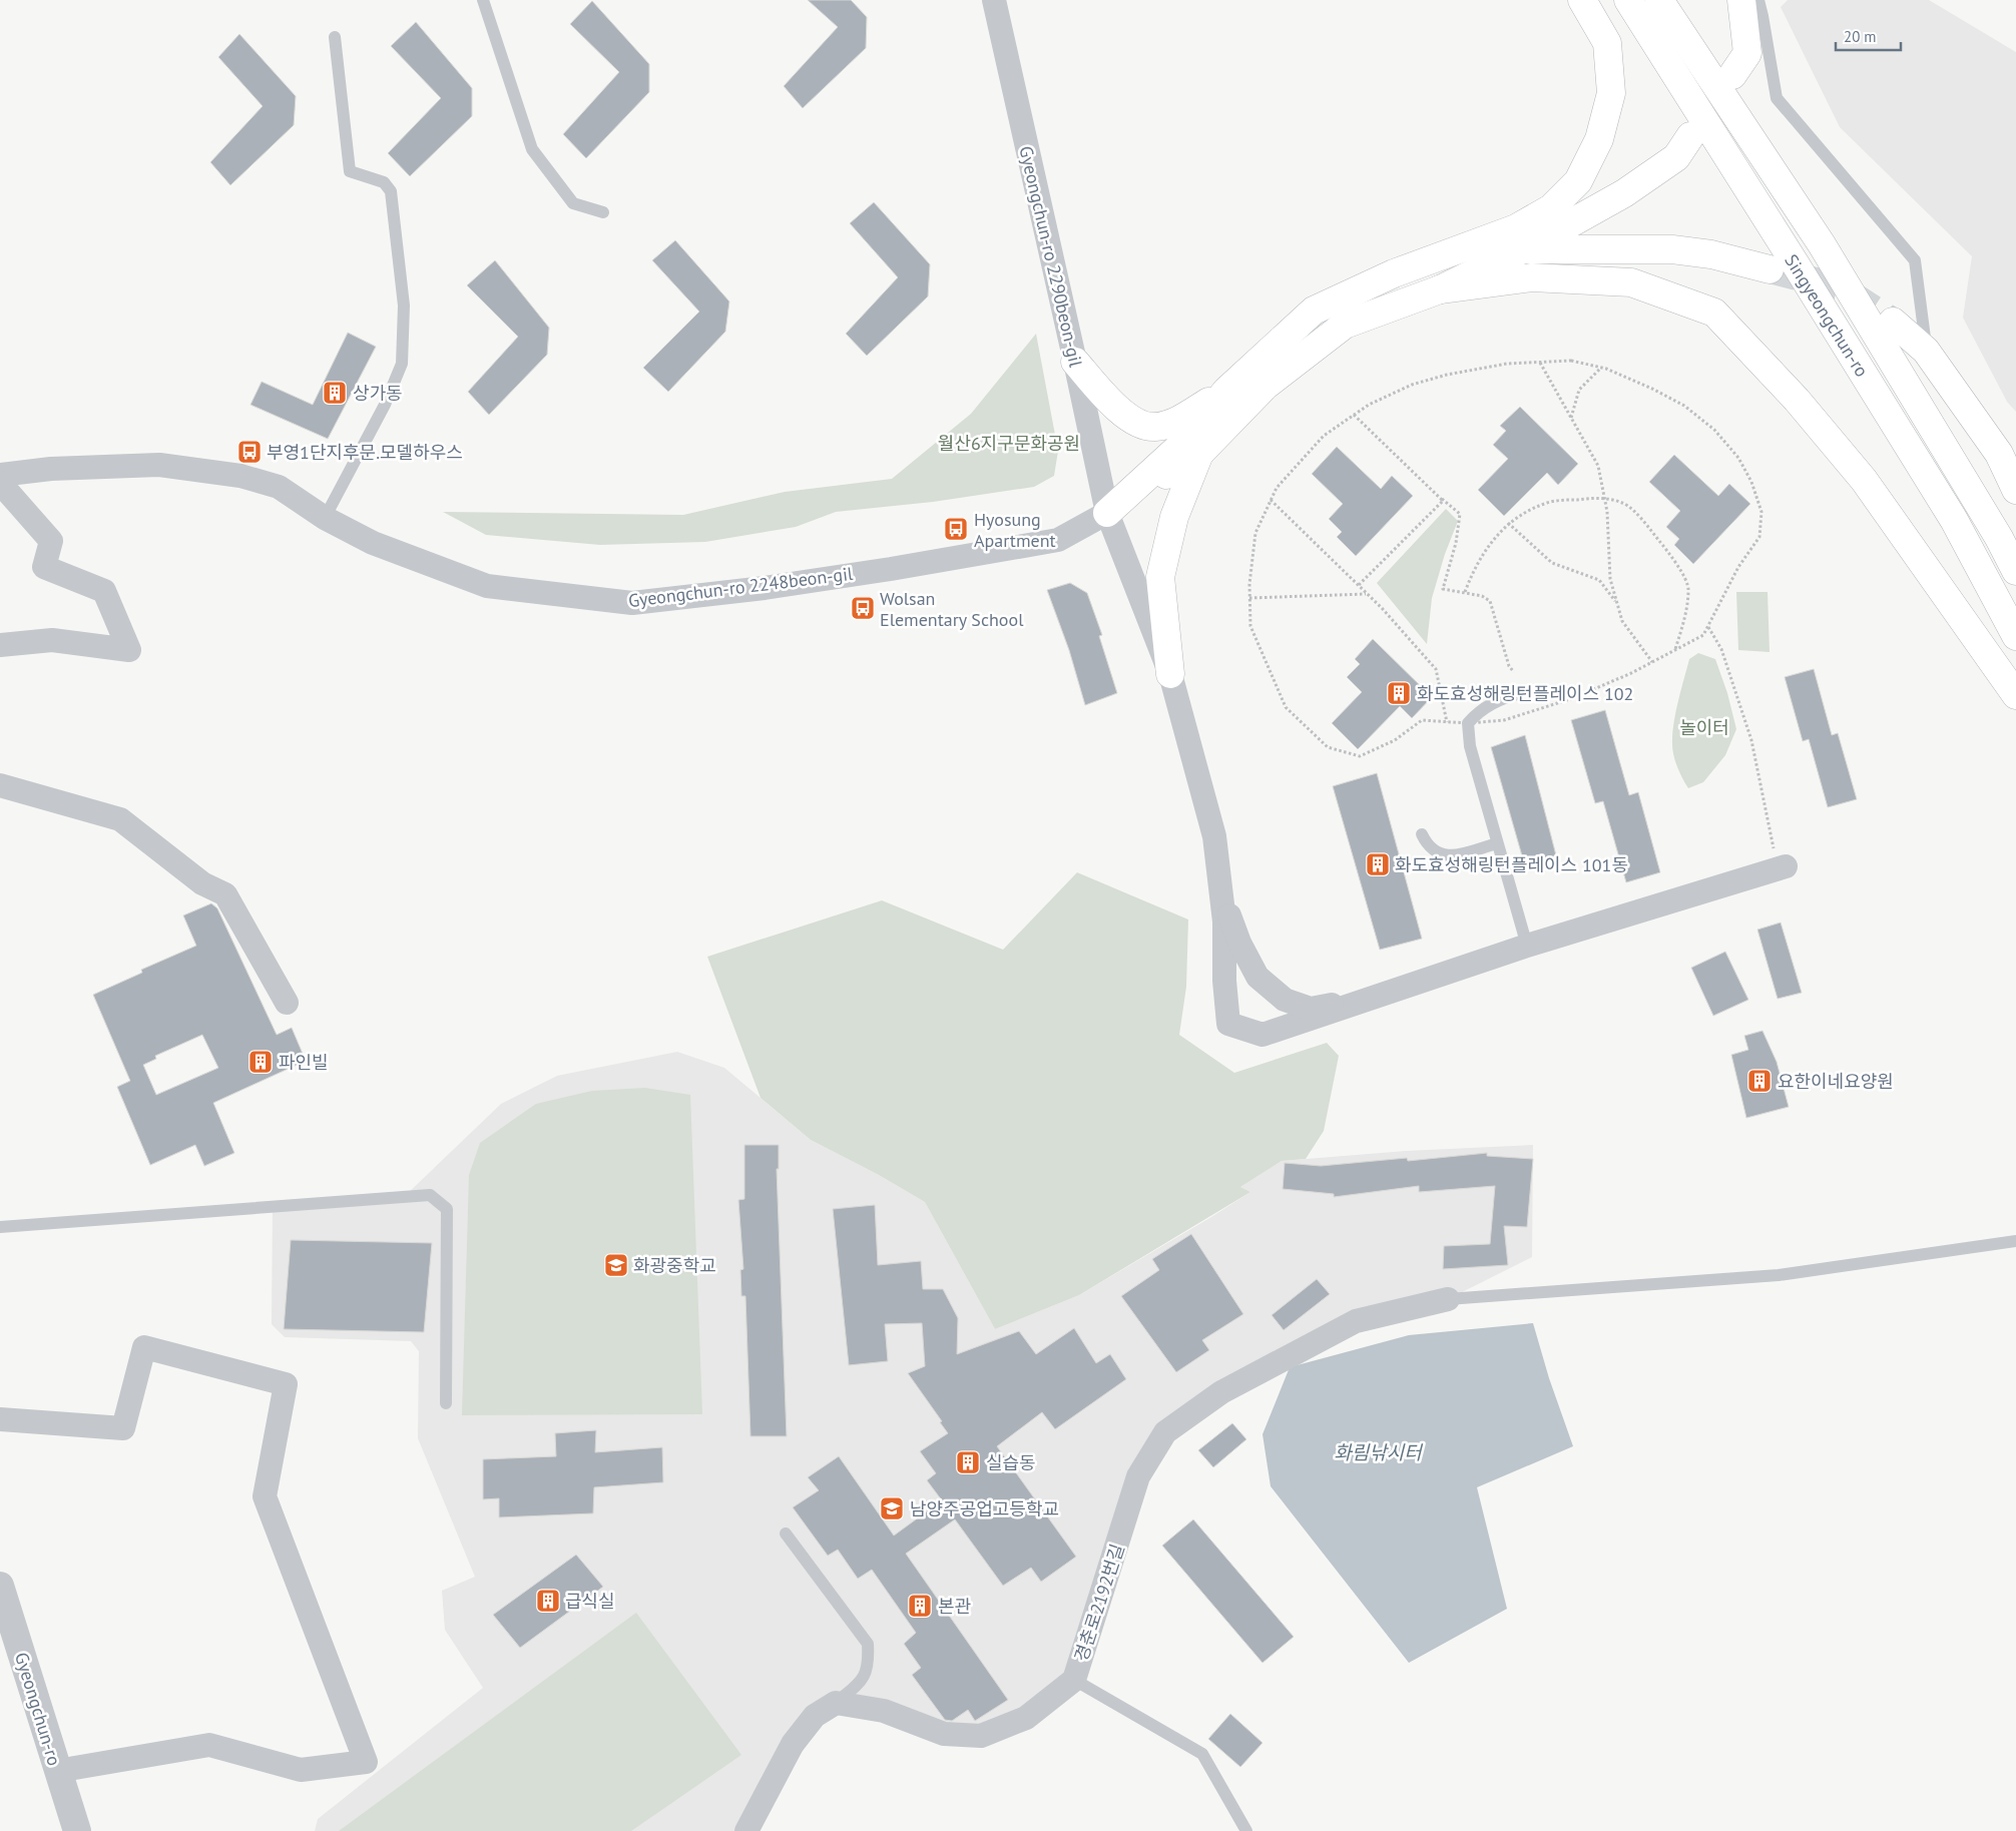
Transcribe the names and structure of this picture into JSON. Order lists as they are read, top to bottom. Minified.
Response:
{"streets":{"highway":["Singyeongchun-ro"],"street":["Gyeongchun-ro 2290beon-gil","Gyeongchun-ro 2248beon-gil","경춘로2192번길","Gyeongchun-ro"]},"crossings":[["Gyeongchun-ro 2290beon-gil","Gyeongchun-ro 2248beon-gil"]],"water":["화림낚시터"],"parks":["월산6지구문화공원","놀이터"],"places":{"building":["상가동","화도효성해링턴플레이스 102","화도효성해링턴플레이스 101동","파인빌","요한이네요양원","실습동","급식실","본관"],"bus stop":["부영1단지후문.모델하우스","Hyosung Apartment","Wolsan Elementary School"],"school or university":["화광중학교","남양주공업고등학교"]},"scale_bar":"20 m"}
